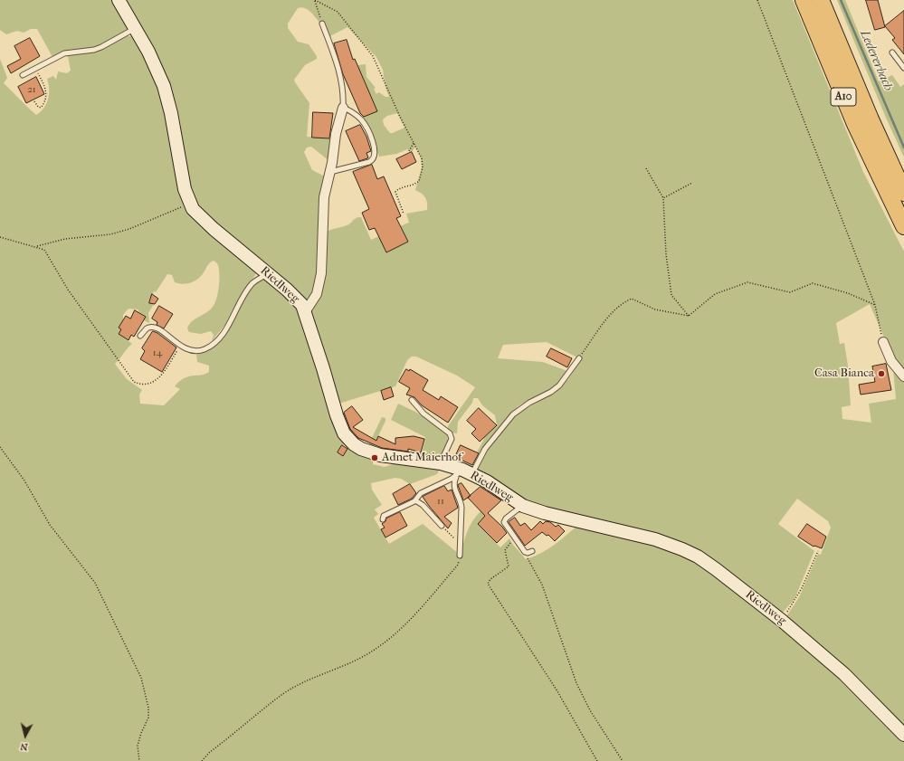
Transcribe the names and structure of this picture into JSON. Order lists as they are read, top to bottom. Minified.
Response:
{"streets":{"highway":["A10"],"street":["Riedlweg"]},"water":["Ledererbach"],"places":["Casa Bianca","Adnet Maierhof"],"house_numbers":["21","14","11"],"north":"bottom"}
